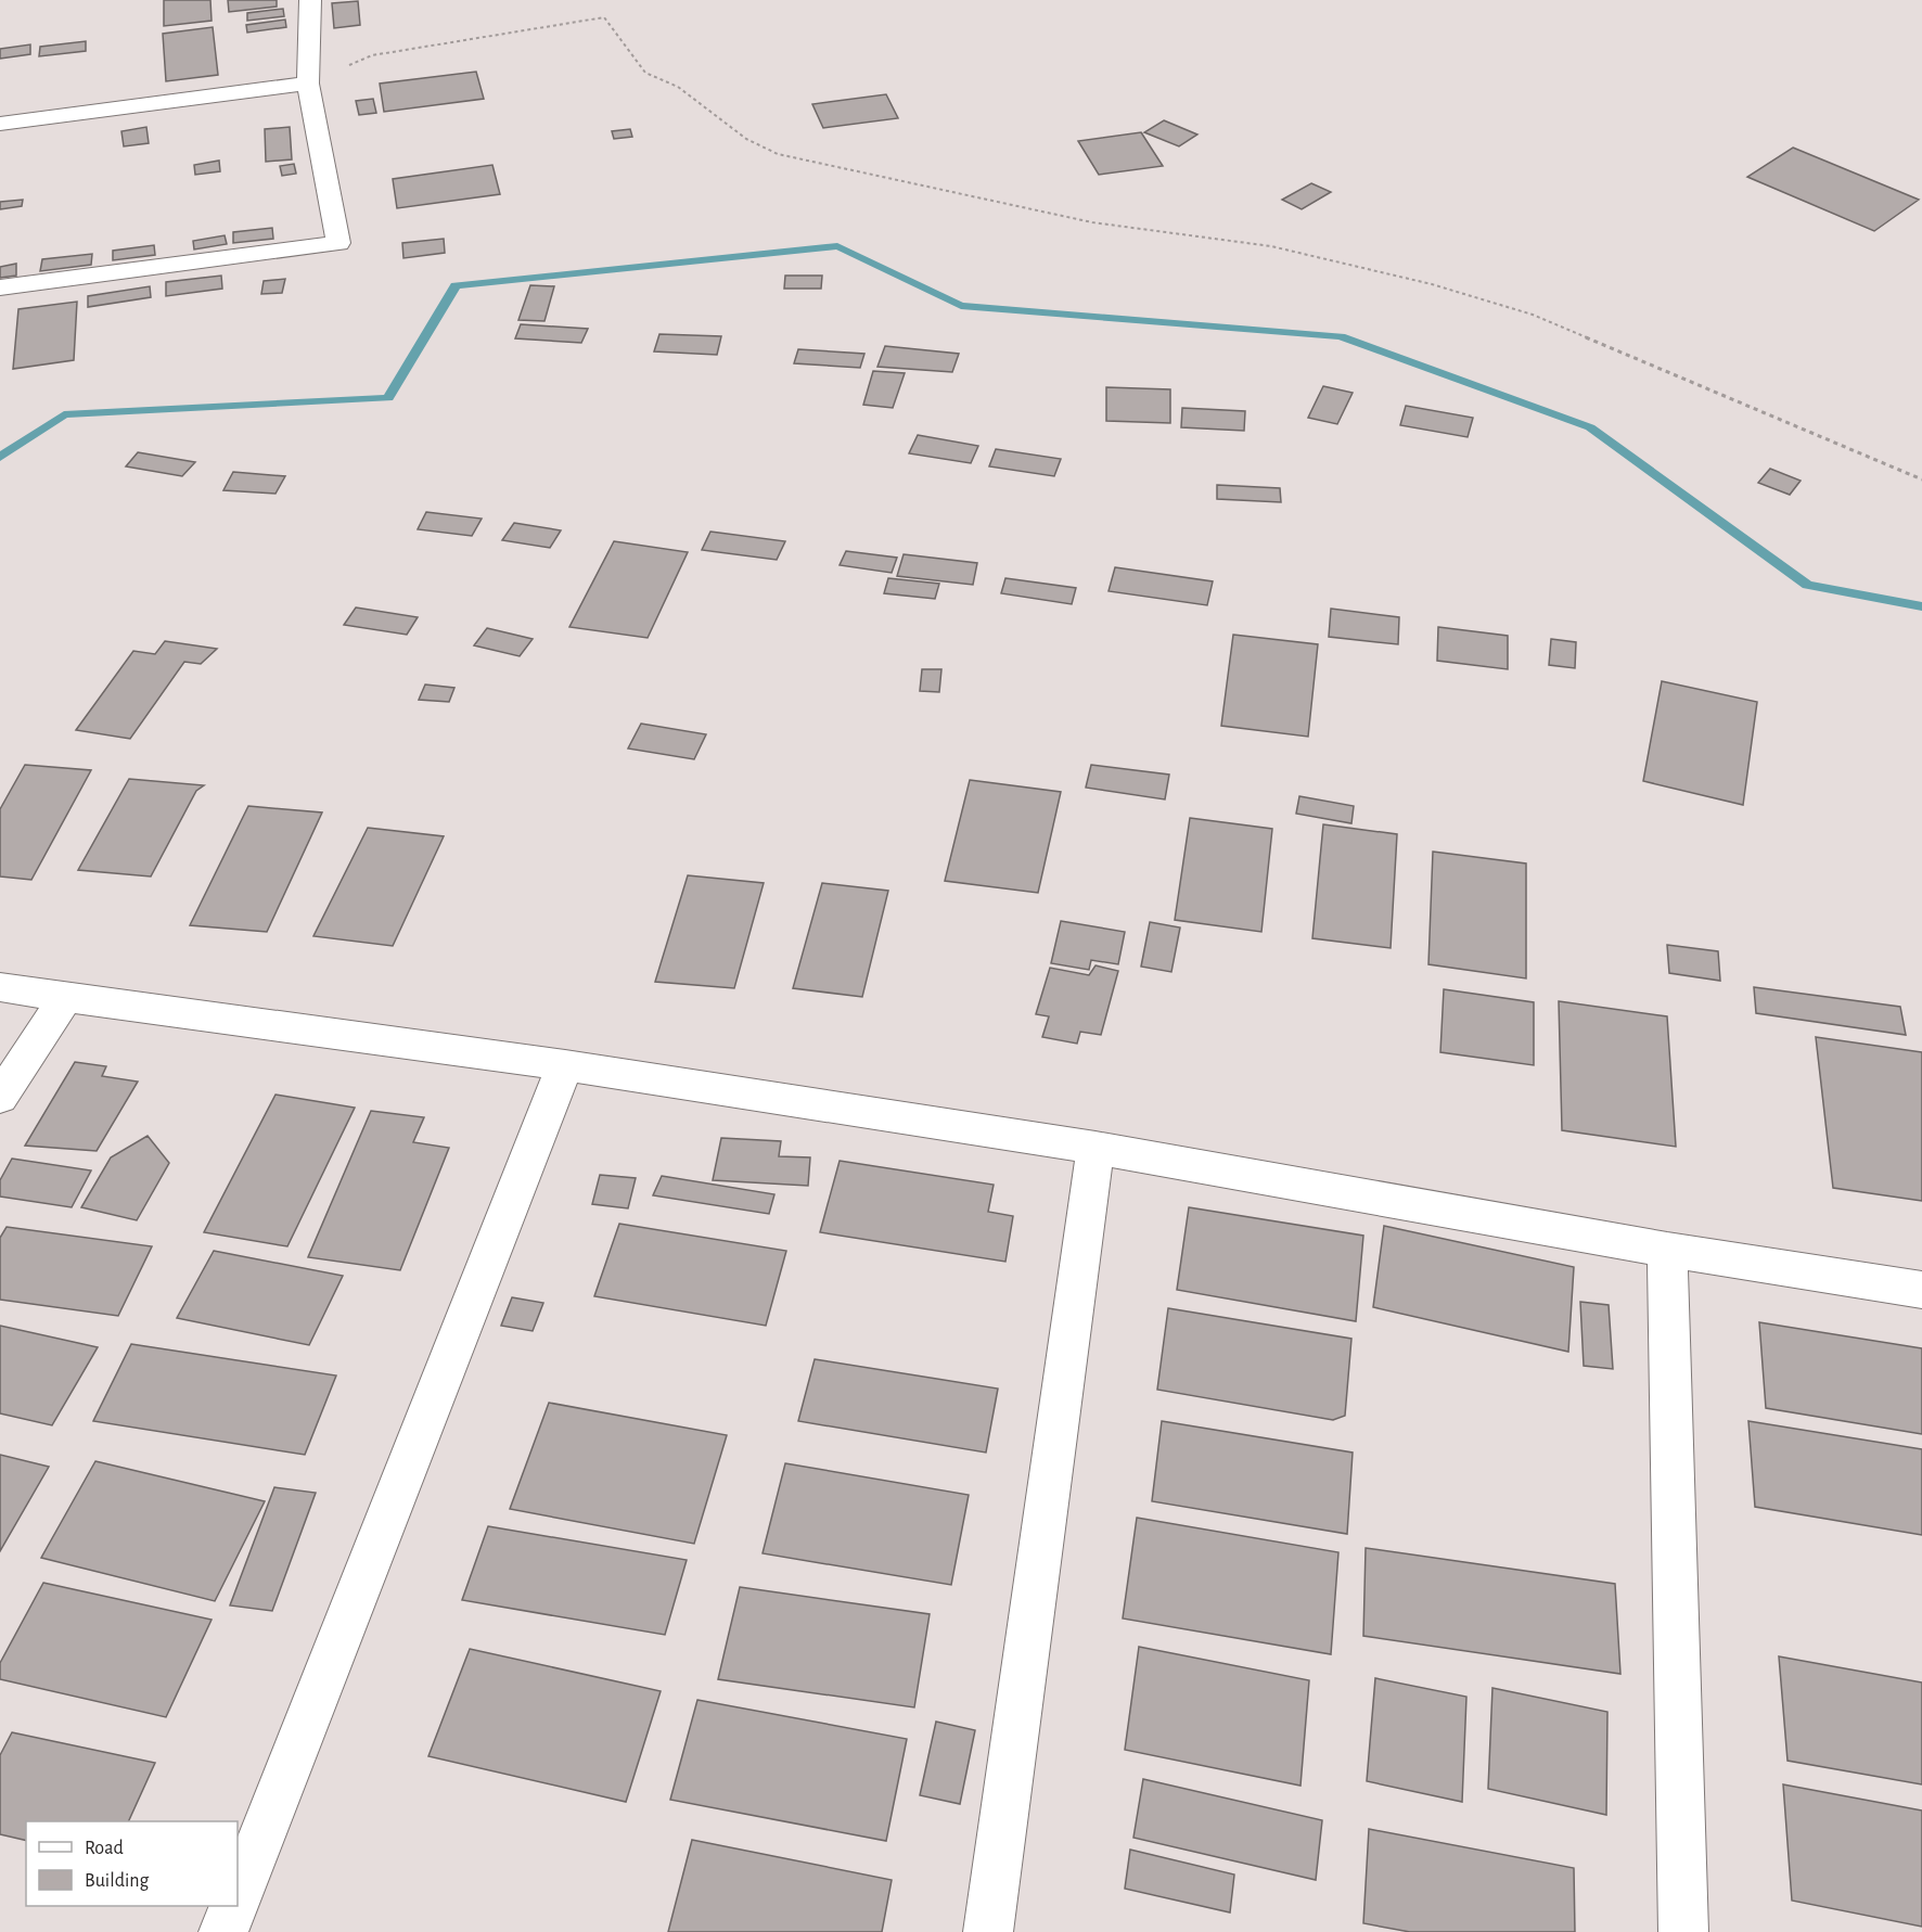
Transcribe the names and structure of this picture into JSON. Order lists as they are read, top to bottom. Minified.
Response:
{"legend":["Road","Building"]}
